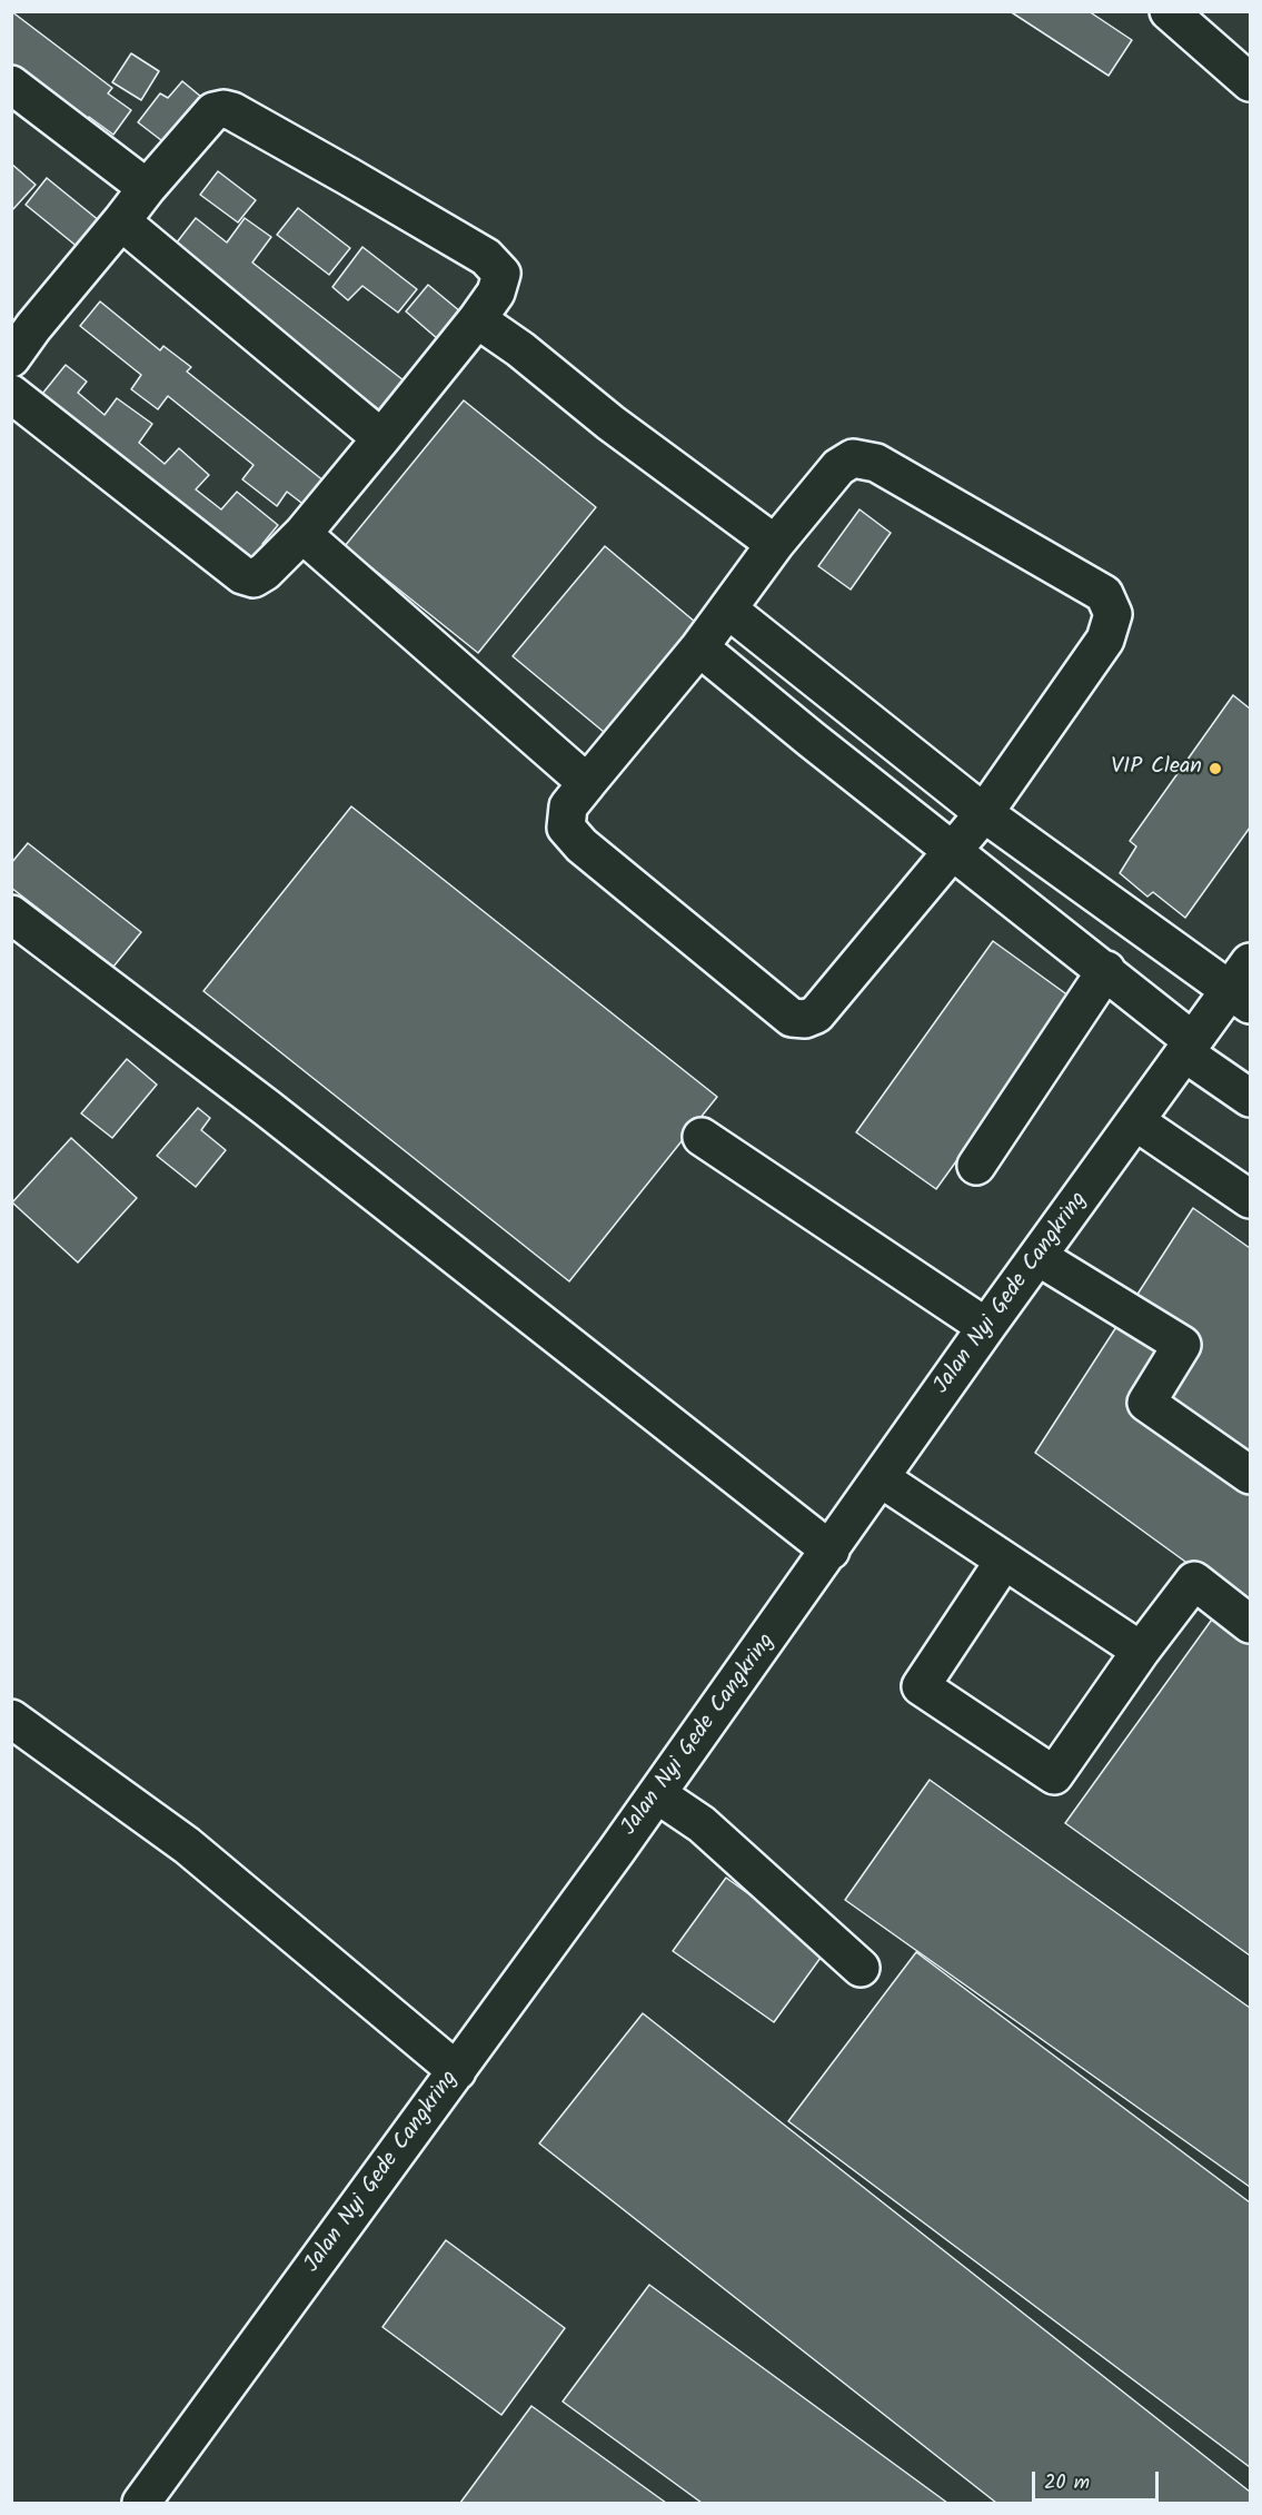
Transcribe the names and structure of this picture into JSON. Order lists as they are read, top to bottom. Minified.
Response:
{"streets":{"street":["Jalan Nyi Gede Cangkring"]},"places":["VIP Clean"],"scale_bar":"20 m"}
